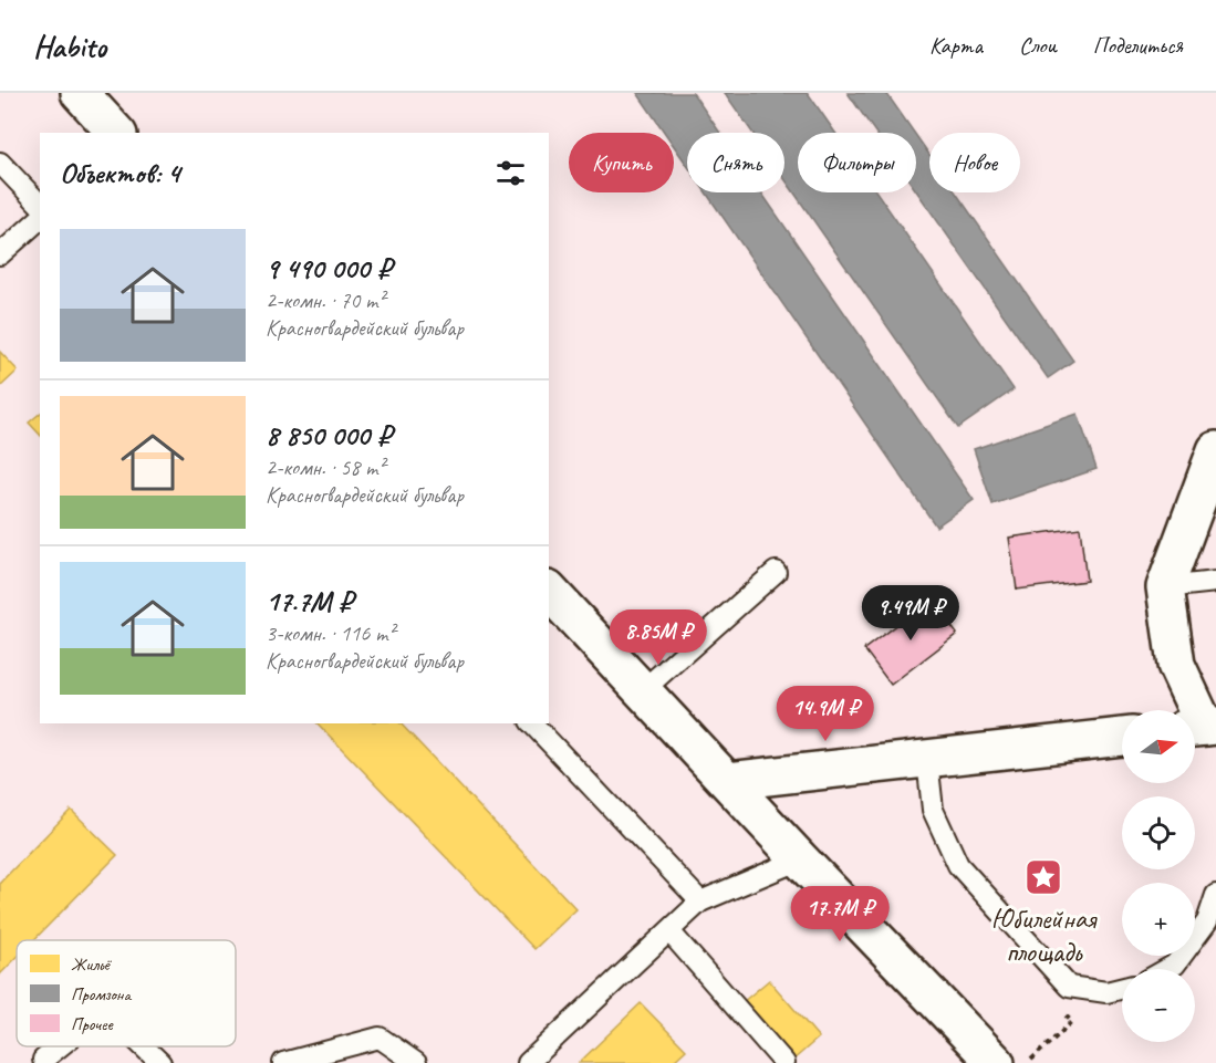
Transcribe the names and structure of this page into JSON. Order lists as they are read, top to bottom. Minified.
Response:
{"places":{"place":["Юбилейная площадь"]},"legend":["Жильё","Промзона","Прочее"],"north":"right","page":{"header":"Habito","nav":["Карта","Слои","Поделиться"],"chip":["Купить","Снять","Фильтры","Новое"],"heading":"Объектов: 4","list":[{"name":"9 490 000 ₽","note":"2-комн. · 70 m² · Красногвардейский бульвар"},{"name":"8 850 000 ₽","note":"2-комн. · 58 m² · Красногвардейский бульвар"},{"name":"17.7M ₽","note":"3-комн. · 116 m² · Красногвардейский бульвар"}],"price":["9.49M ₽","8.85M ₽","14.9M ₽","17.7M ₽"],"map_buttons":["+","−"]}}
